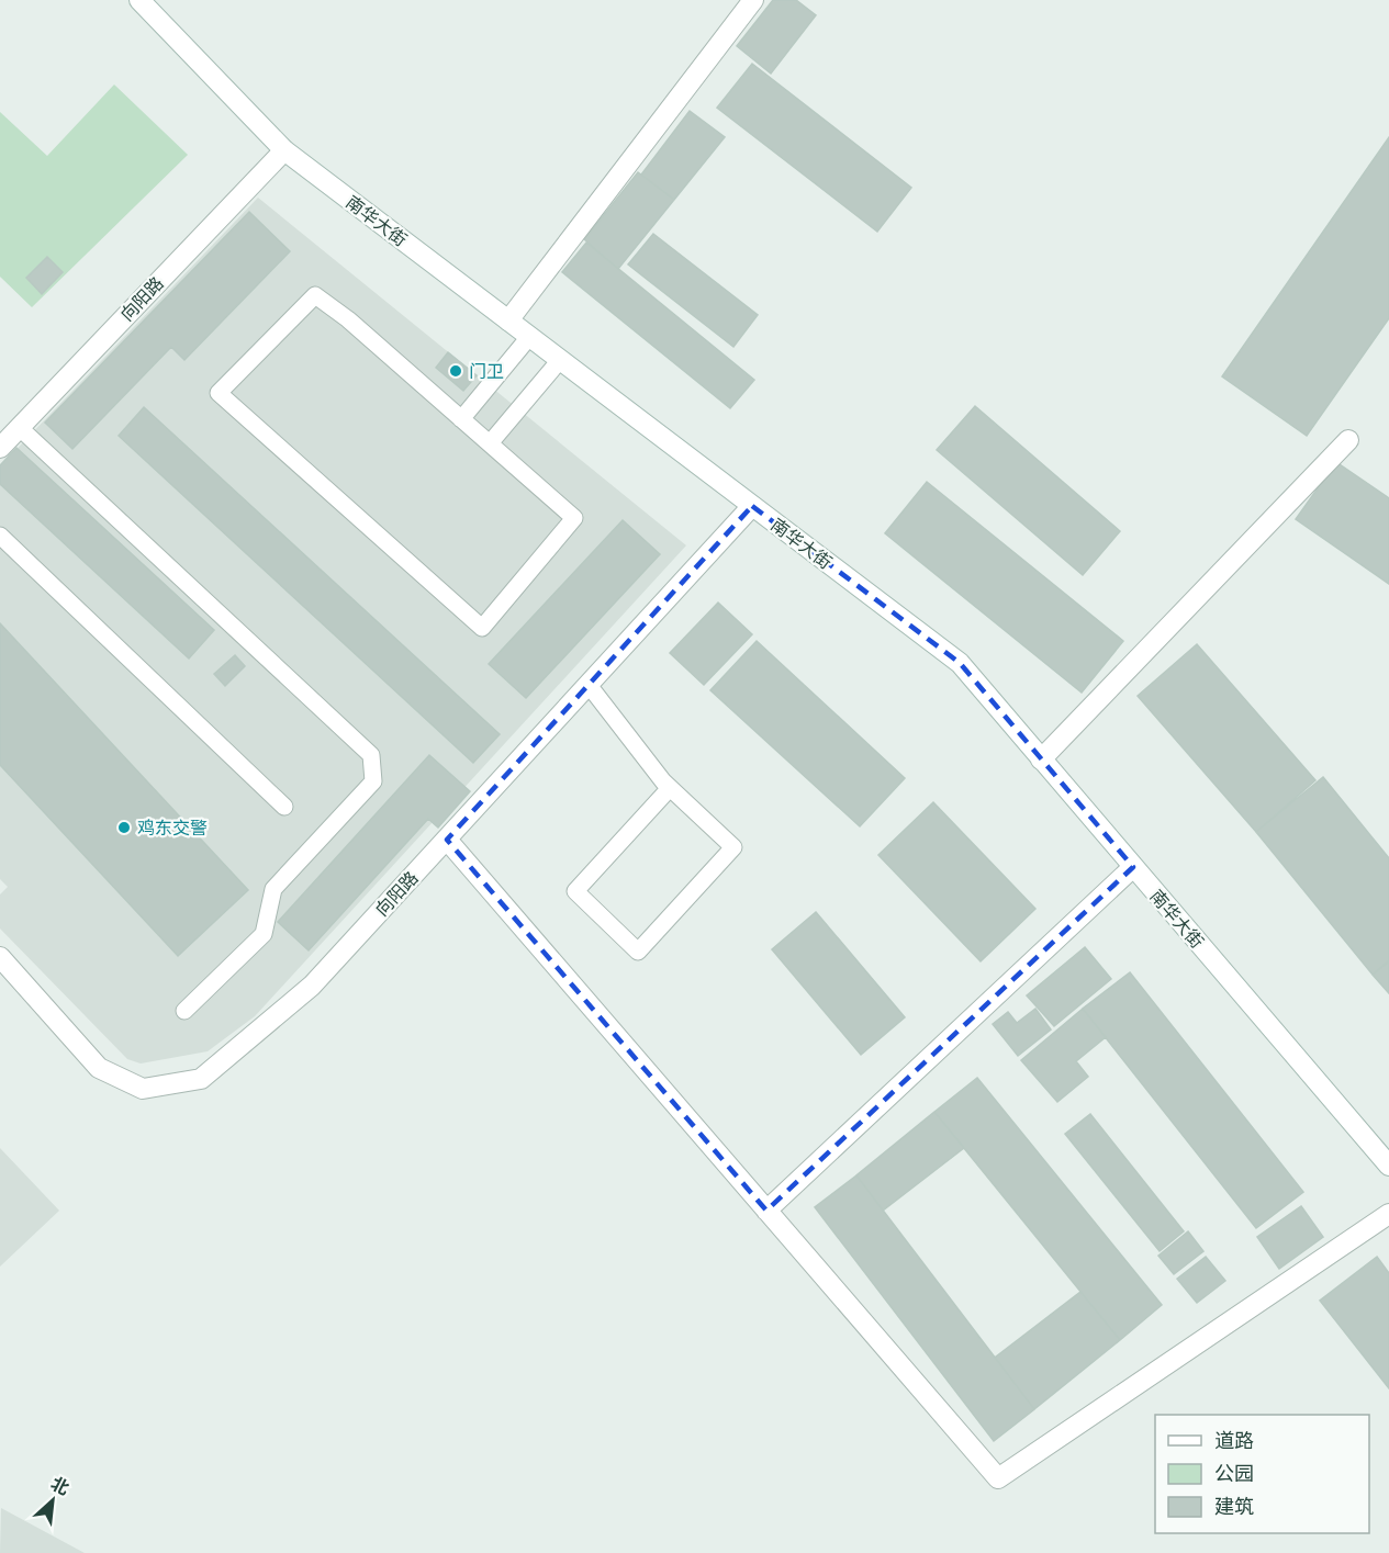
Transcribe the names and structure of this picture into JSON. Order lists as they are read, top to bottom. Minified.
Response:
{"streets":{"street":["南华大街","向阳路"]},"crossings":[["南华大街","向阳路"]],"places":["门卫","鸡东交警"],"legend":["道路","公园","建筑"],"north":"top right"}
